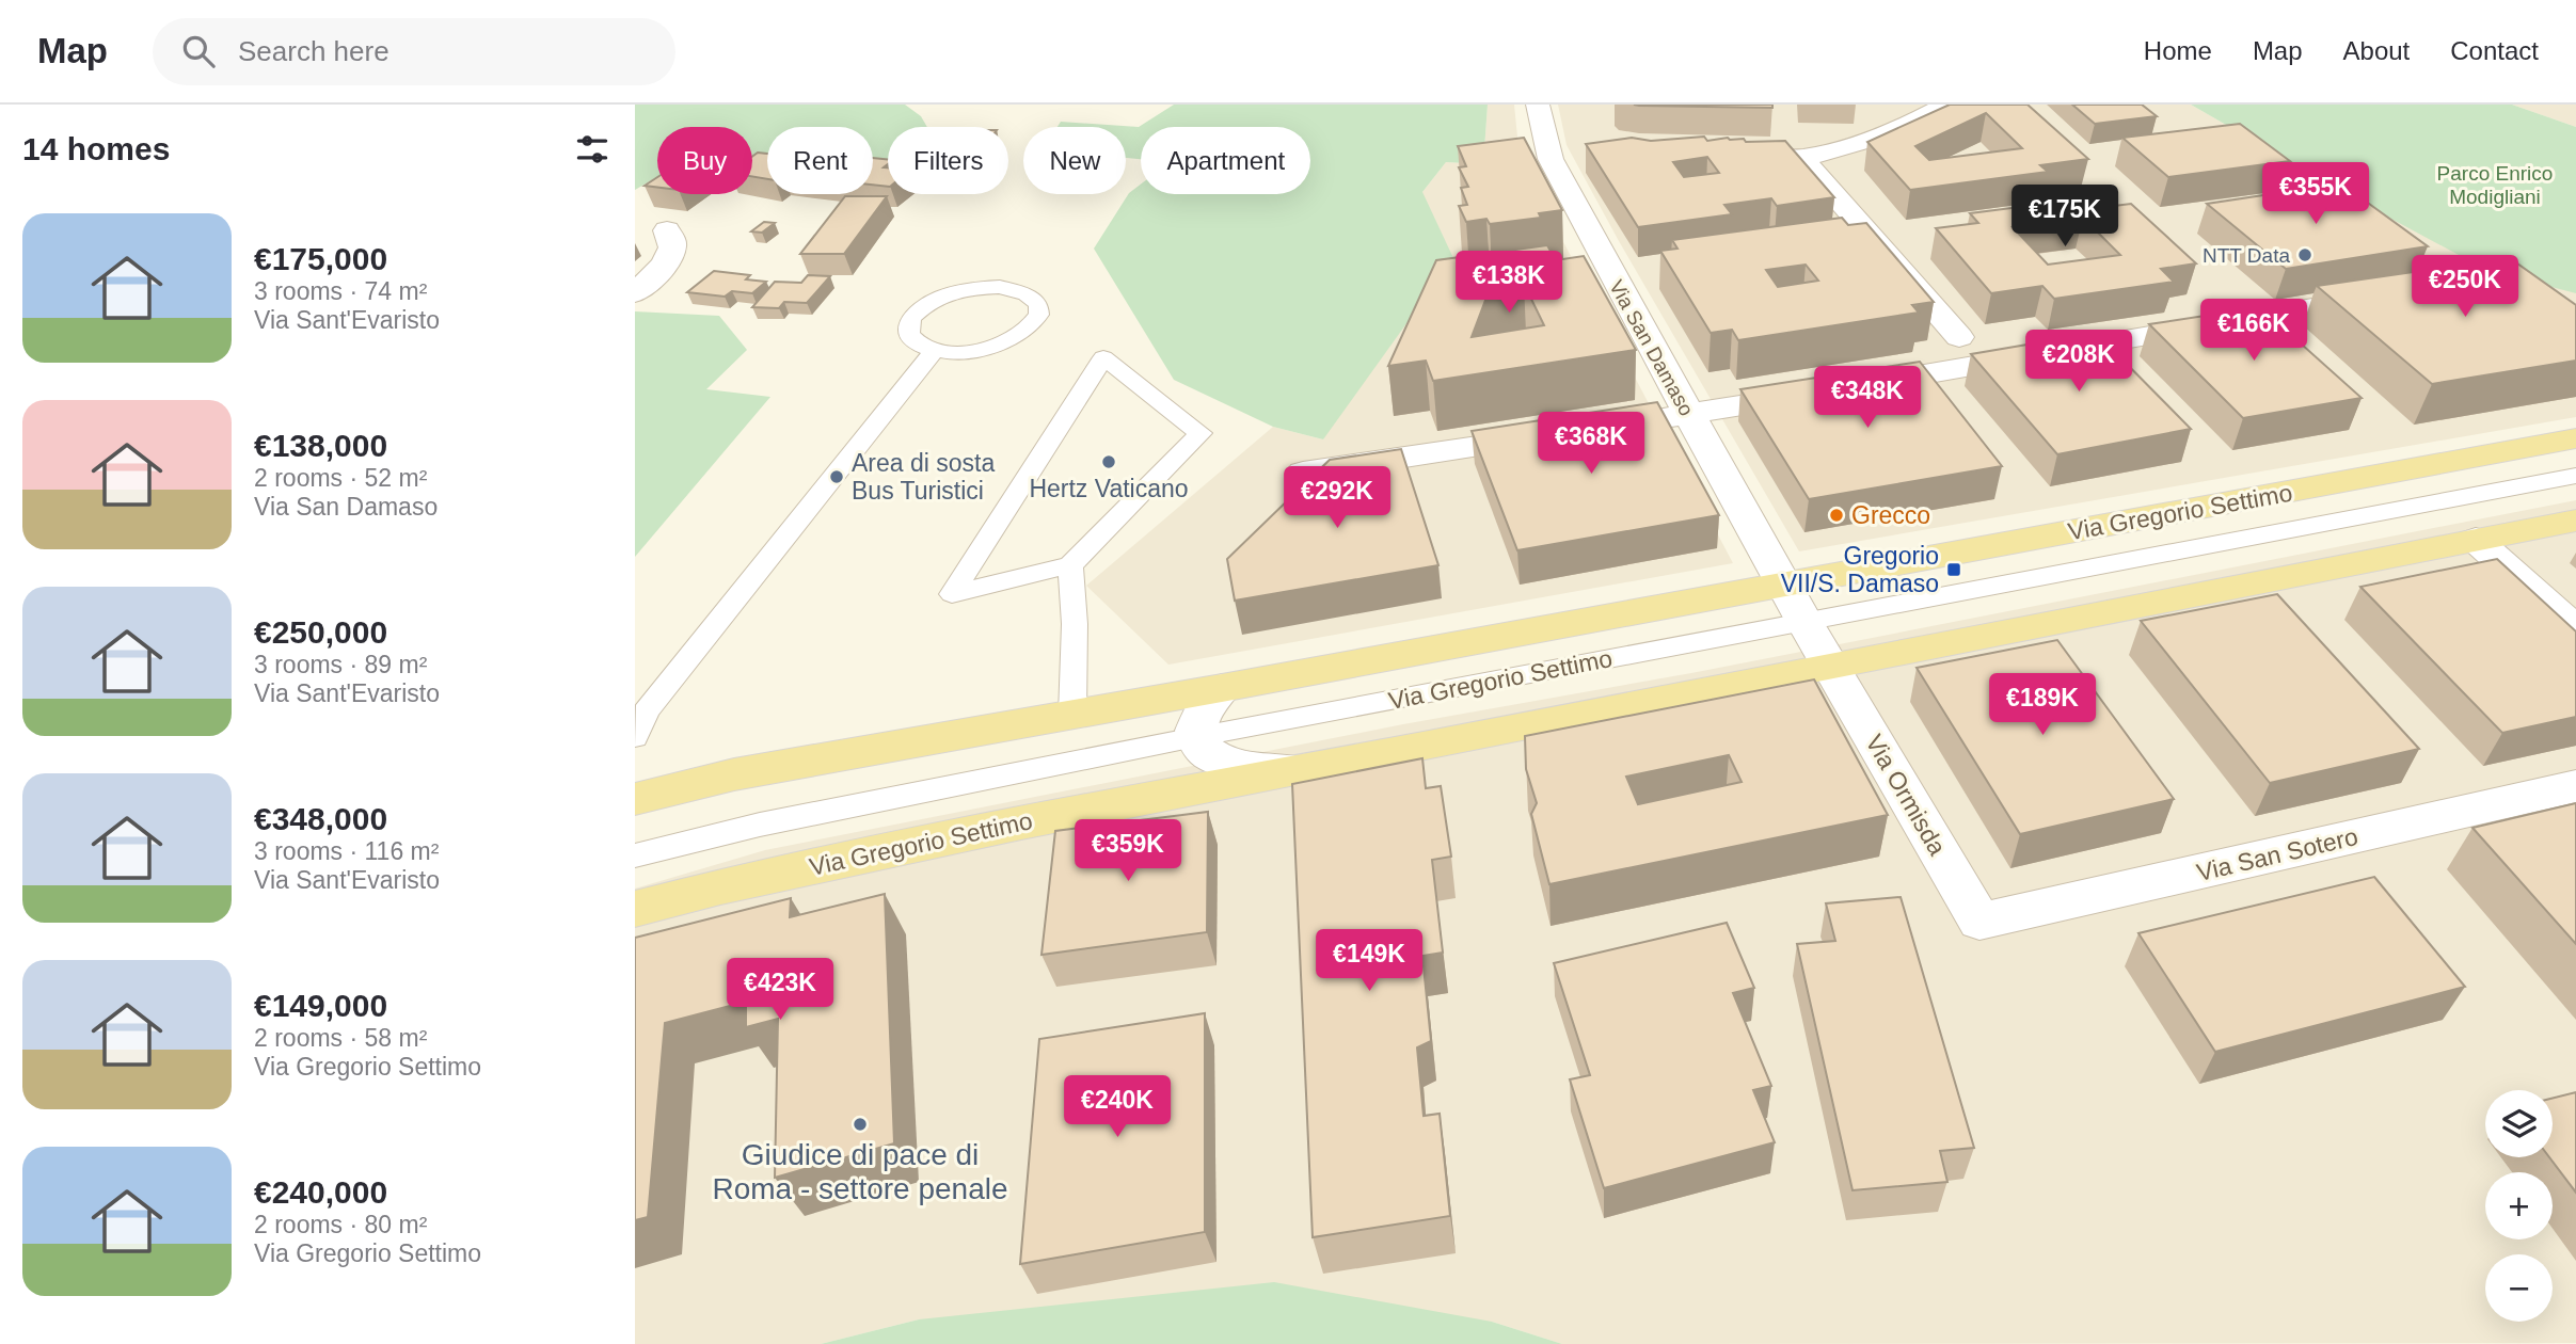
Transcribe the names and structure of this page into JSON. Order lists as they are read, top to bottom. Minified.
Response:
{"streets":{"main road":["Via Gregorio Settimo"],"street":["Via San Damaso","Via Ormisda","Via San Sotero"]},"crossings":[["Via San Damaso","Via Gregorio Settimo"],["Via Gregorio Settimo","Via Ormisda"],["Via Ormisda","Via San Sotero"]],"parks":["Parco Enrico Modigliani"],"places":{"other":["NTT Data","Hertz Vaticano","Area di sosta Bus Turistici","Grecco","Giudice di pace di Roma - settore penale"],"transit":["Gregorio VII/S. Damaso"]},"page":{"header":"Map","search":"Search here","nav":["Home","Map","About","Contact"],"heading":"14 homes","chip":["Buy","Rent","Filters","New","Apartment"],"price":["€355K","€175K","€138K","€250K","€166K","€208K","€348K","€368K","€292K","€189K","€359K","€149K","€423K","€240K"],"list":[{"name":"€175,000","note":"3 rooms · 74 m² · Via Sant'Evaristo"},{"name":"€138,000","note":"2 rooms · 52 m² · Via San Damaso"},{"name":"€250,000","note":"3 rooms · 89 m² · Via Sant'Evaristo"},{"name":"€348,000","note":"3 rooms · 116 m² · Via Sant'Evaristo"},{"name":"€149,000","note":"2 rooms · 58 m² · Via Gregorio Settimo"},{"name":"€240,000","note":"2 rooms · 80 m² · Via Gregorio Settimo"}],"map_buttons":["+","−"]}}
